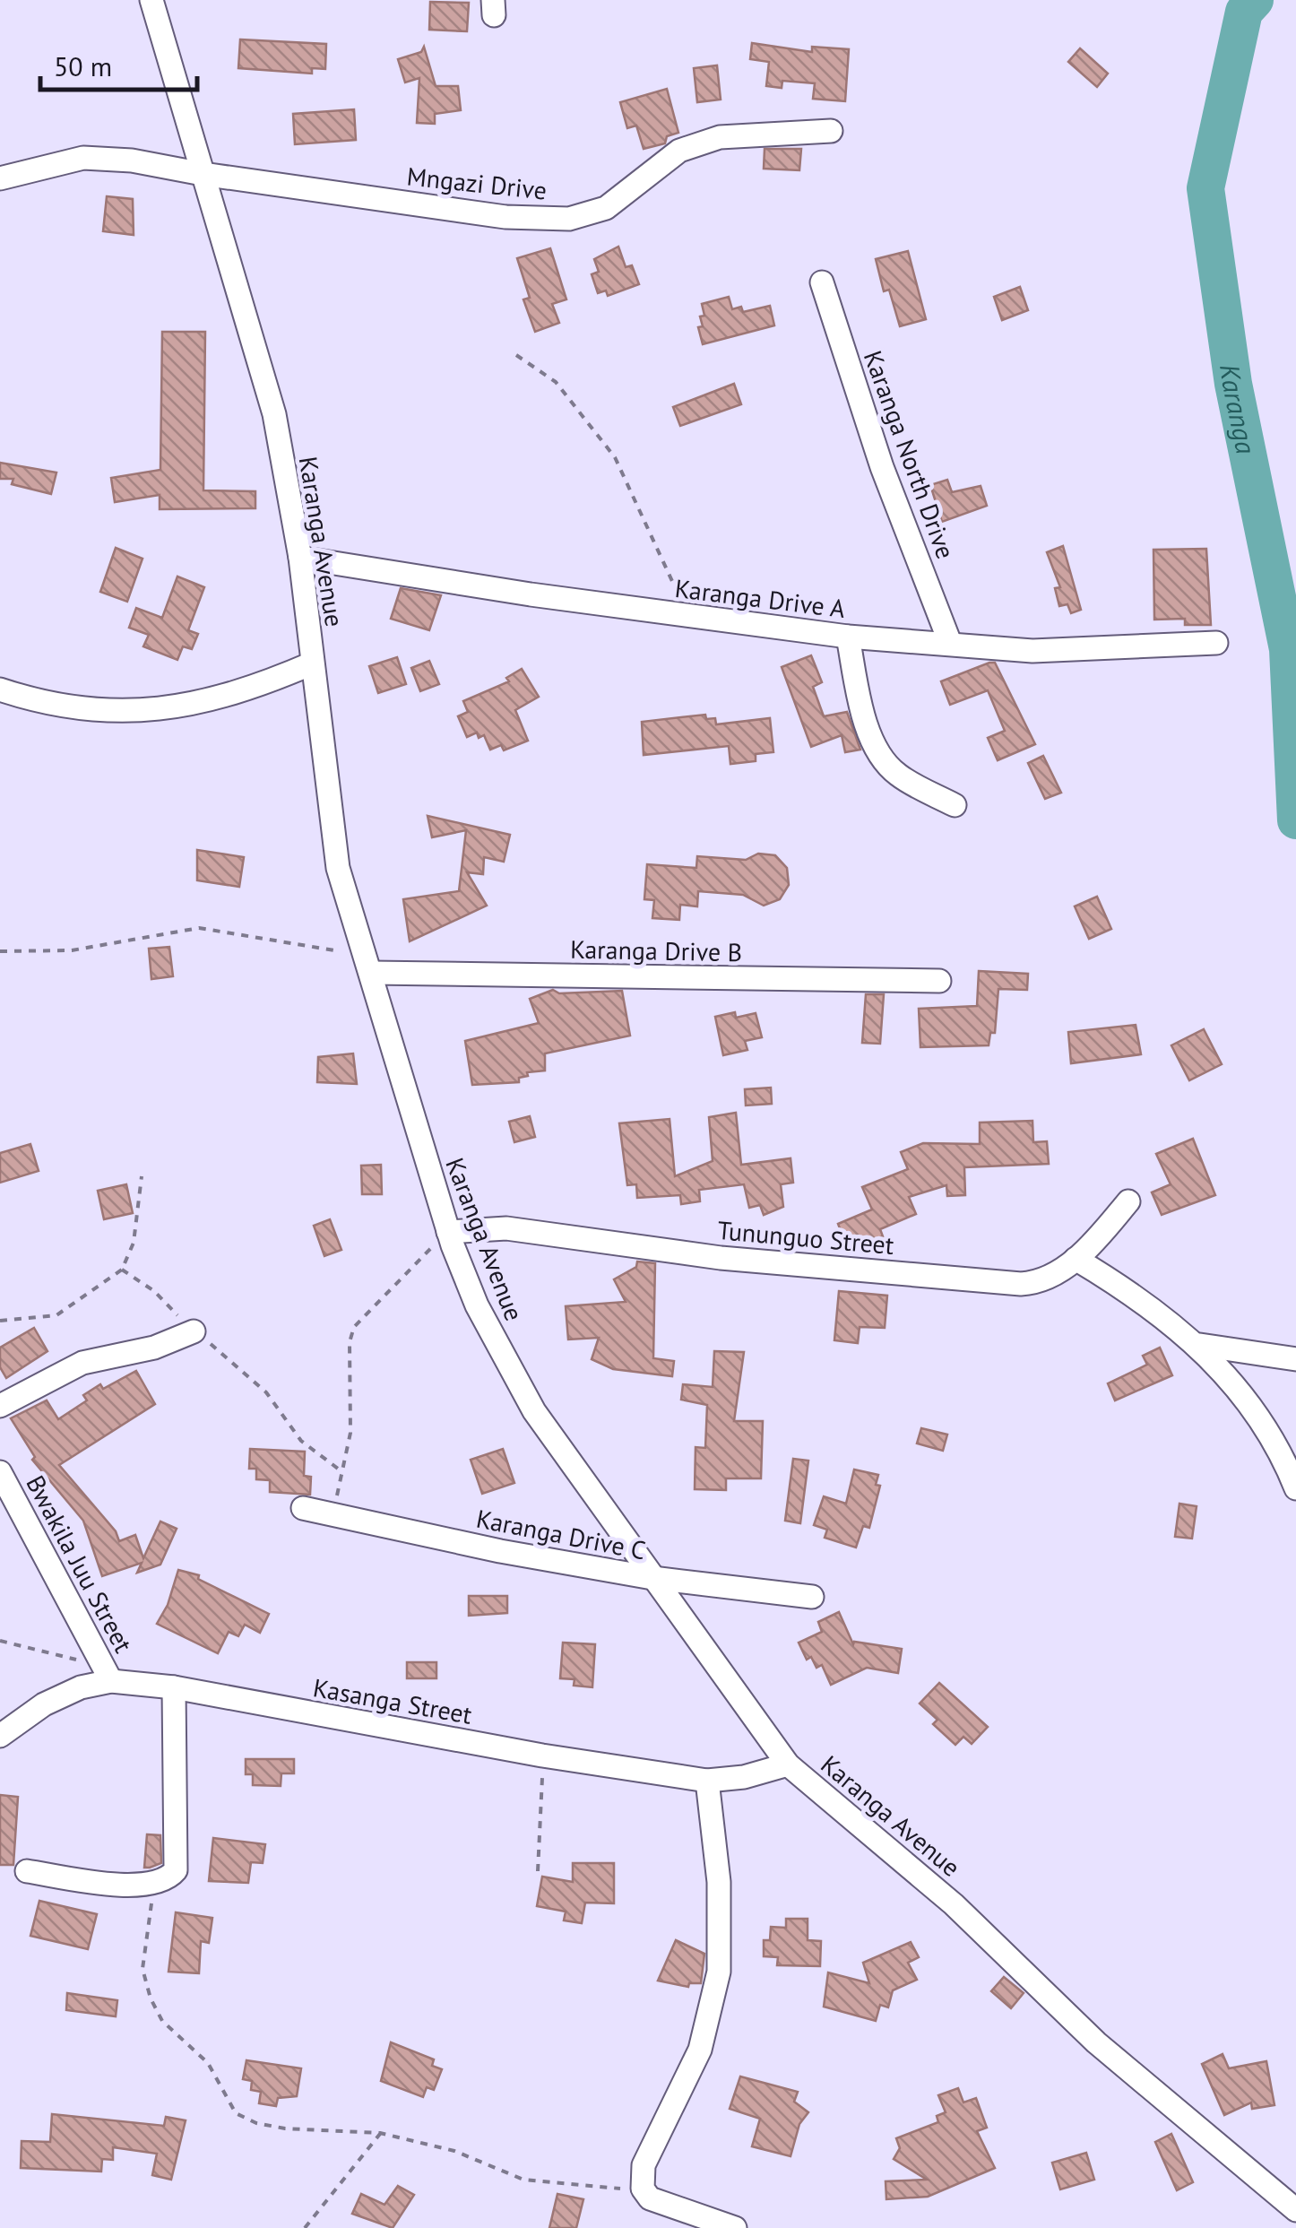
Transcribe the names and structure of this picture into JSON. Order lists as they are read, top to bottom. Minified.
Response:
{"streets":{"street":["Mngazi Drive","Karanga North Drive","Karanga Avenue","Karanga Drive A","Karanga Drive B","Tununguo Street","Karanga Drive C","Bwakila Juu Street","Kasanga Street"]},"crossings":[["Mngazi Drive","Karanga Avenue"],["Karanga North Drive","Karanga Drive A"],["Karanga Avenue","Karanga Drive A"],["Karanga Avenue","Karanga Drive B"],["Karanga Avenue","Tununguo Street"],["Karanga Avenue","Karanga Drive C"],["Karanga Avenue","Kasanga Street"],["Bwakila Juu Street","Kasanga Street"]],"water":["Karanga"],"scale_bar":"50 m"}
